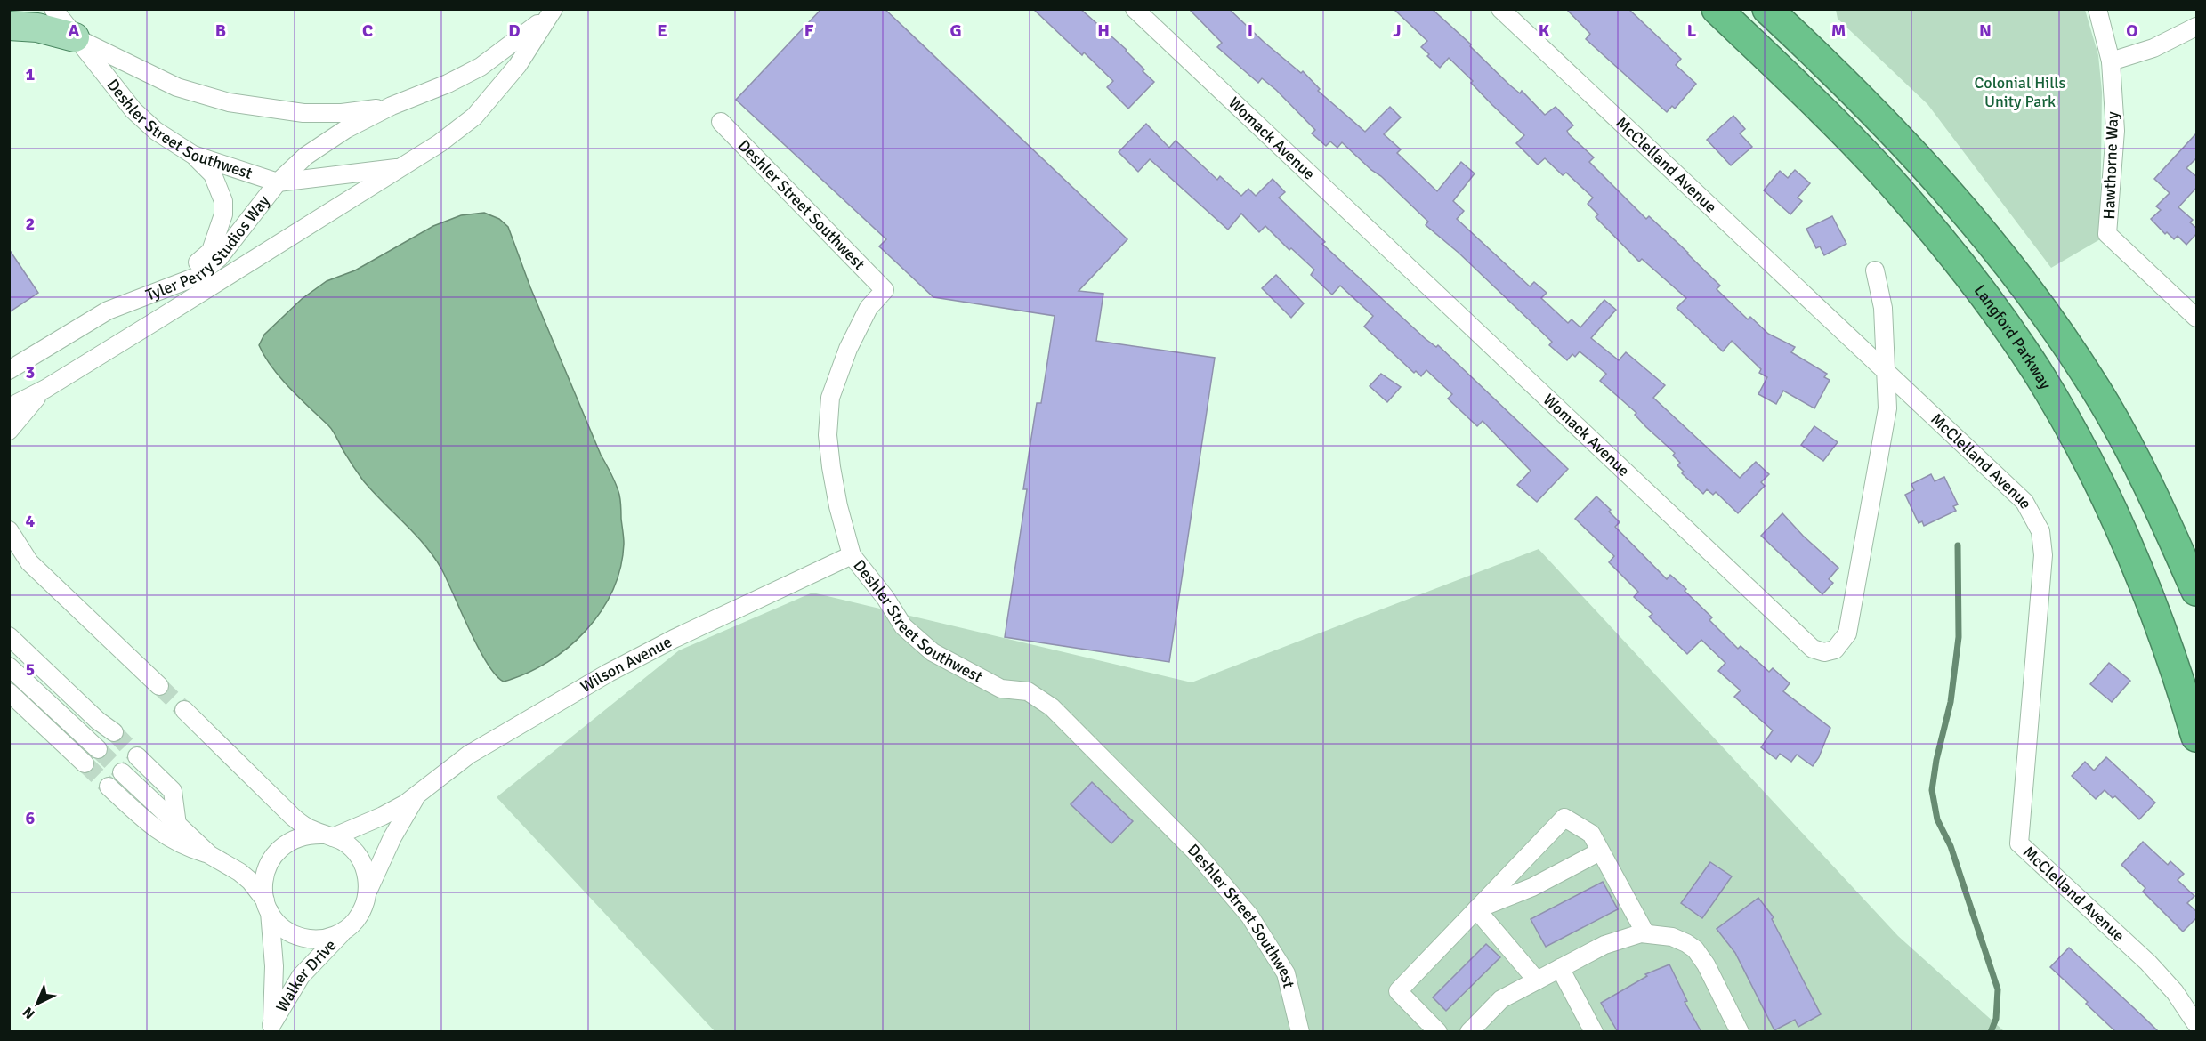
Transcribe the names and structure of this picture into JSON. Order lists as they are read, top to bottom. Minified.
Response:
{"streets":{"highway":["Langford Parkway"],"street":["Deshler Street Southwest","Womack Avenue","McClelland Avenue","Hawthorne Way","Tyler Perry Studios Way","Wilson Avenue","Walker Drive"]},"crossings":[["Deshler Street Southwest","Tyler Perry Studios Way"],["Deshler Street Southwest","Wilson Avenue"],["Womack Avenue","McClelland Avenue"]],"parks":["Colonial Hills Unity Park"],"north":"bottom left","grid":{"columns":["A","B","C","D","E","F","G","H","I","J","K","L","M","N","O"],"rows":["1","2","3","4","5","6"]}}
